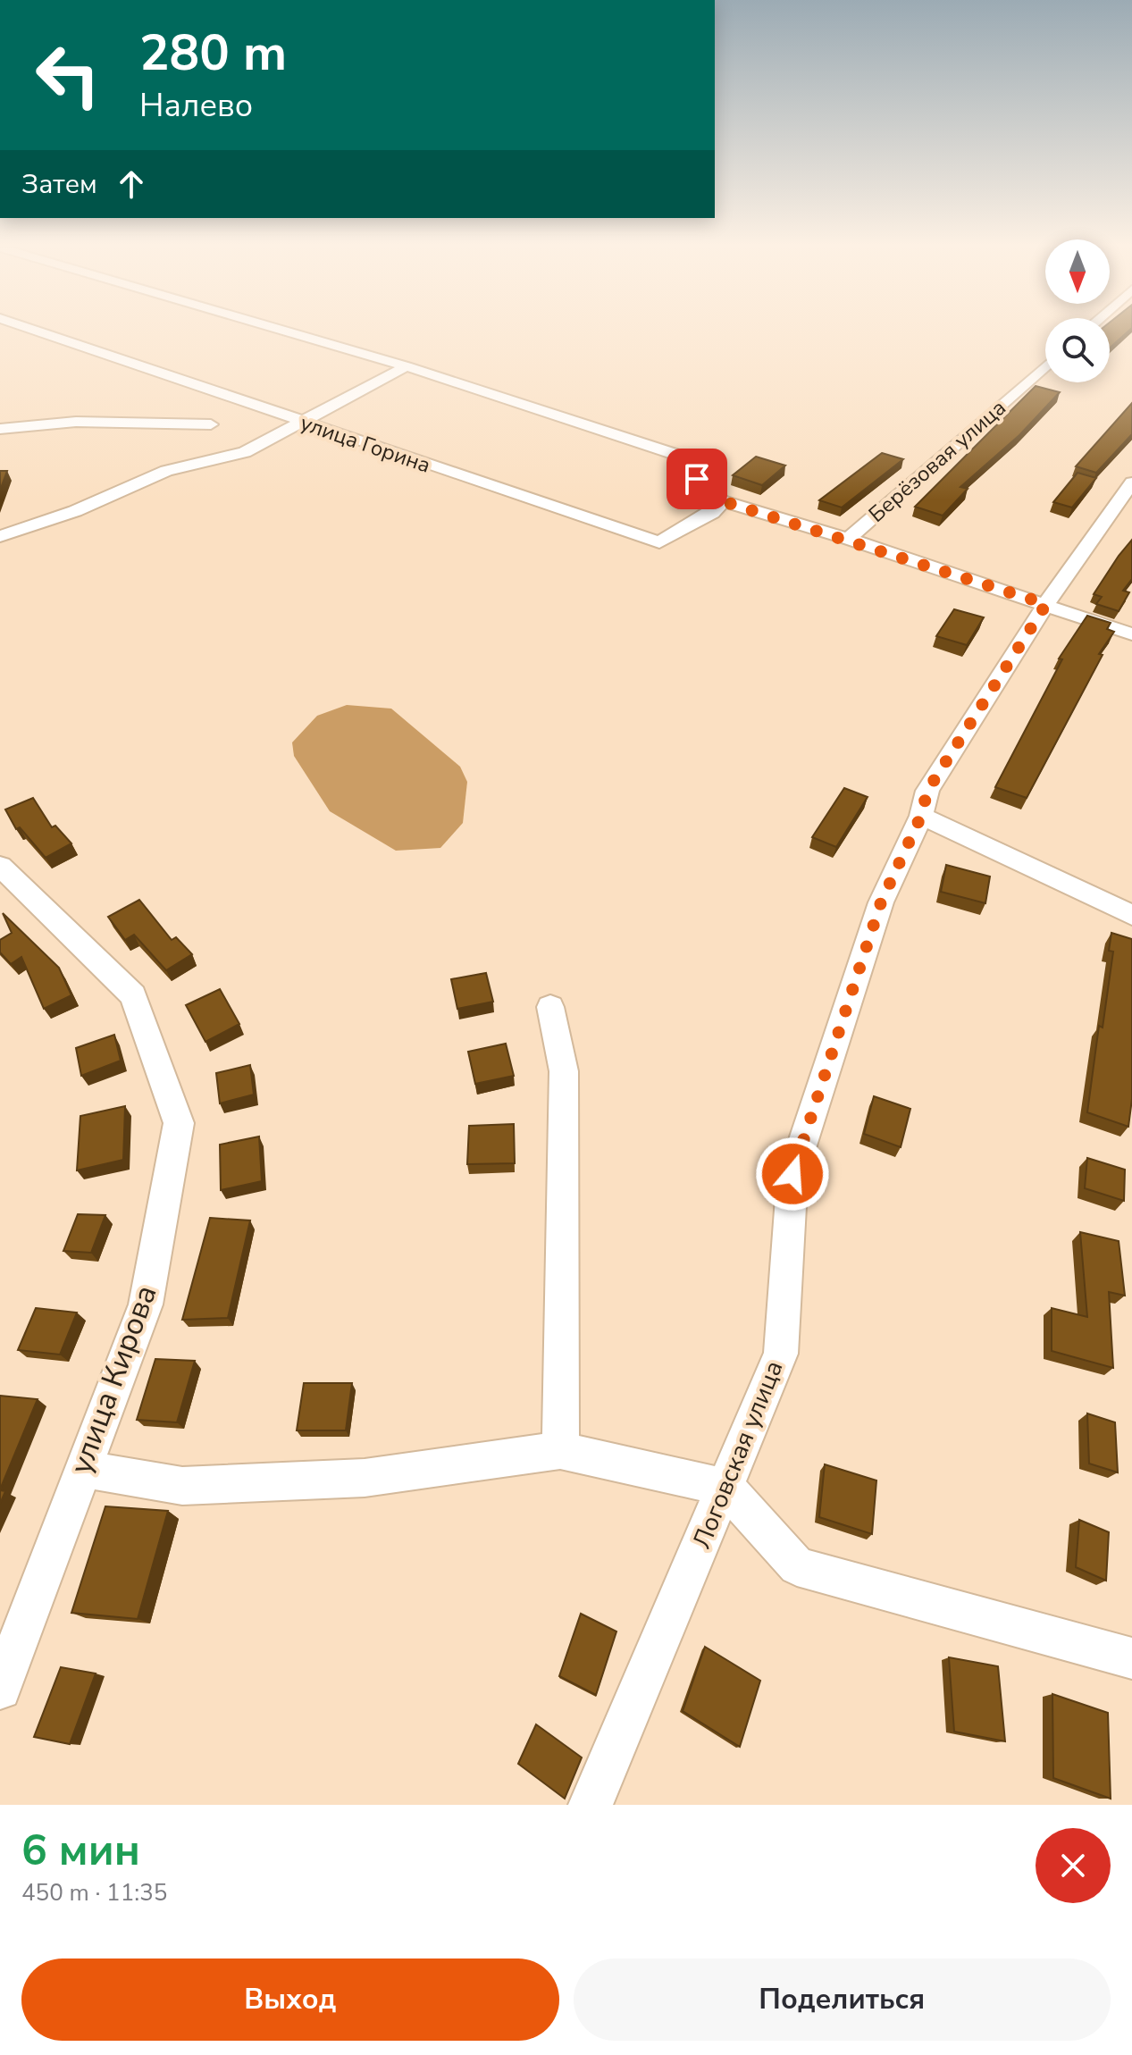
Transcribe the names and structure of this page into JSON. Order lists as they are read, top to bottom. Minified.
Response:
{"streets":{"street":["улица Горина","Берёзовая улица","улица Кирова","Логовская улица"]},"north":"bottom","page":{"turn":["280 m","Налево"],"then":"Затем","heading":["6 мин","450 m · 11:35"],"buttons":["Выход","Поделиться"]}}
